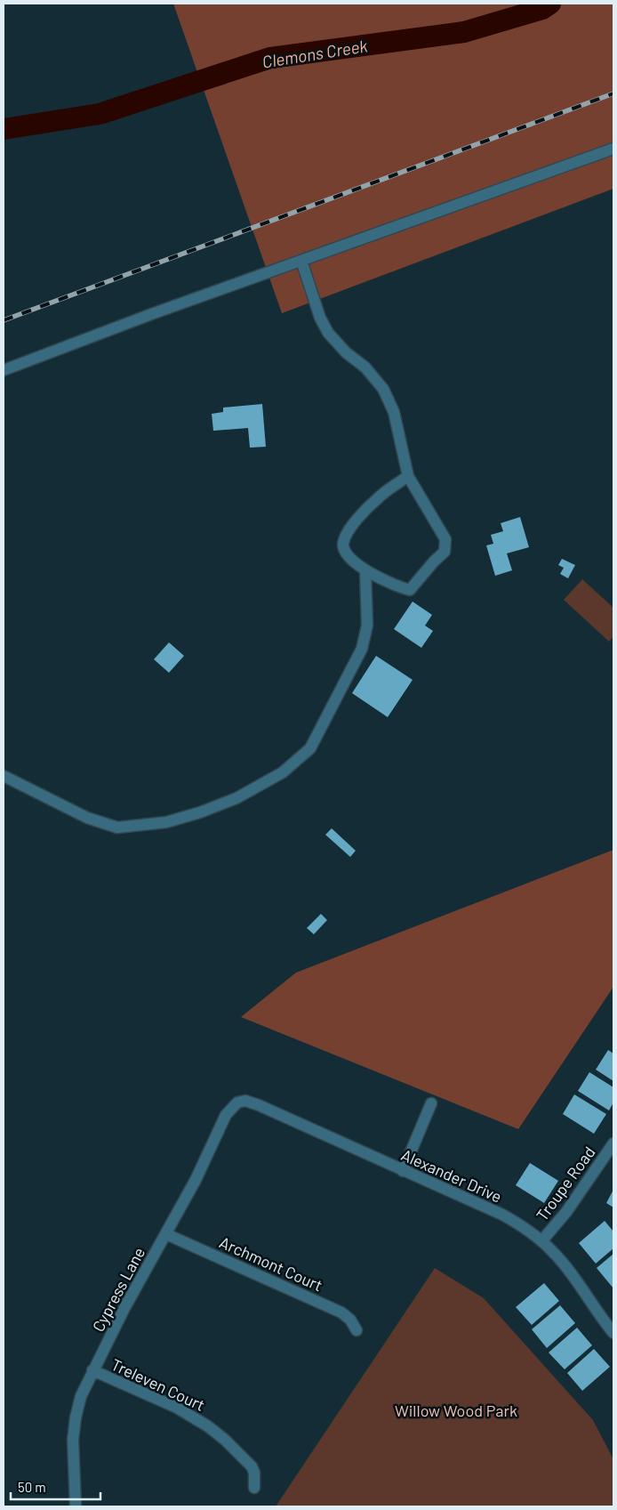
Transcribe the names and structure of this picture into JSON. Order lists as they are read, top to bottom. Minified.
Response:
{"streets":{"street":["Alexander Drive","Troupe Road","Archmont Court","Cypress Lane","Treleven Court"]},"crossings":[["Alexander Drive","Troupe Road"],["Alexander Drive","Cypress Lane"],["Archmont Court","Cypress Lane"],["Cypress Lane","Treleven Court"]],"water":["Clemons Creek"],"parks":["Willow Wood Park"],"scale_bar":"50 m"}
